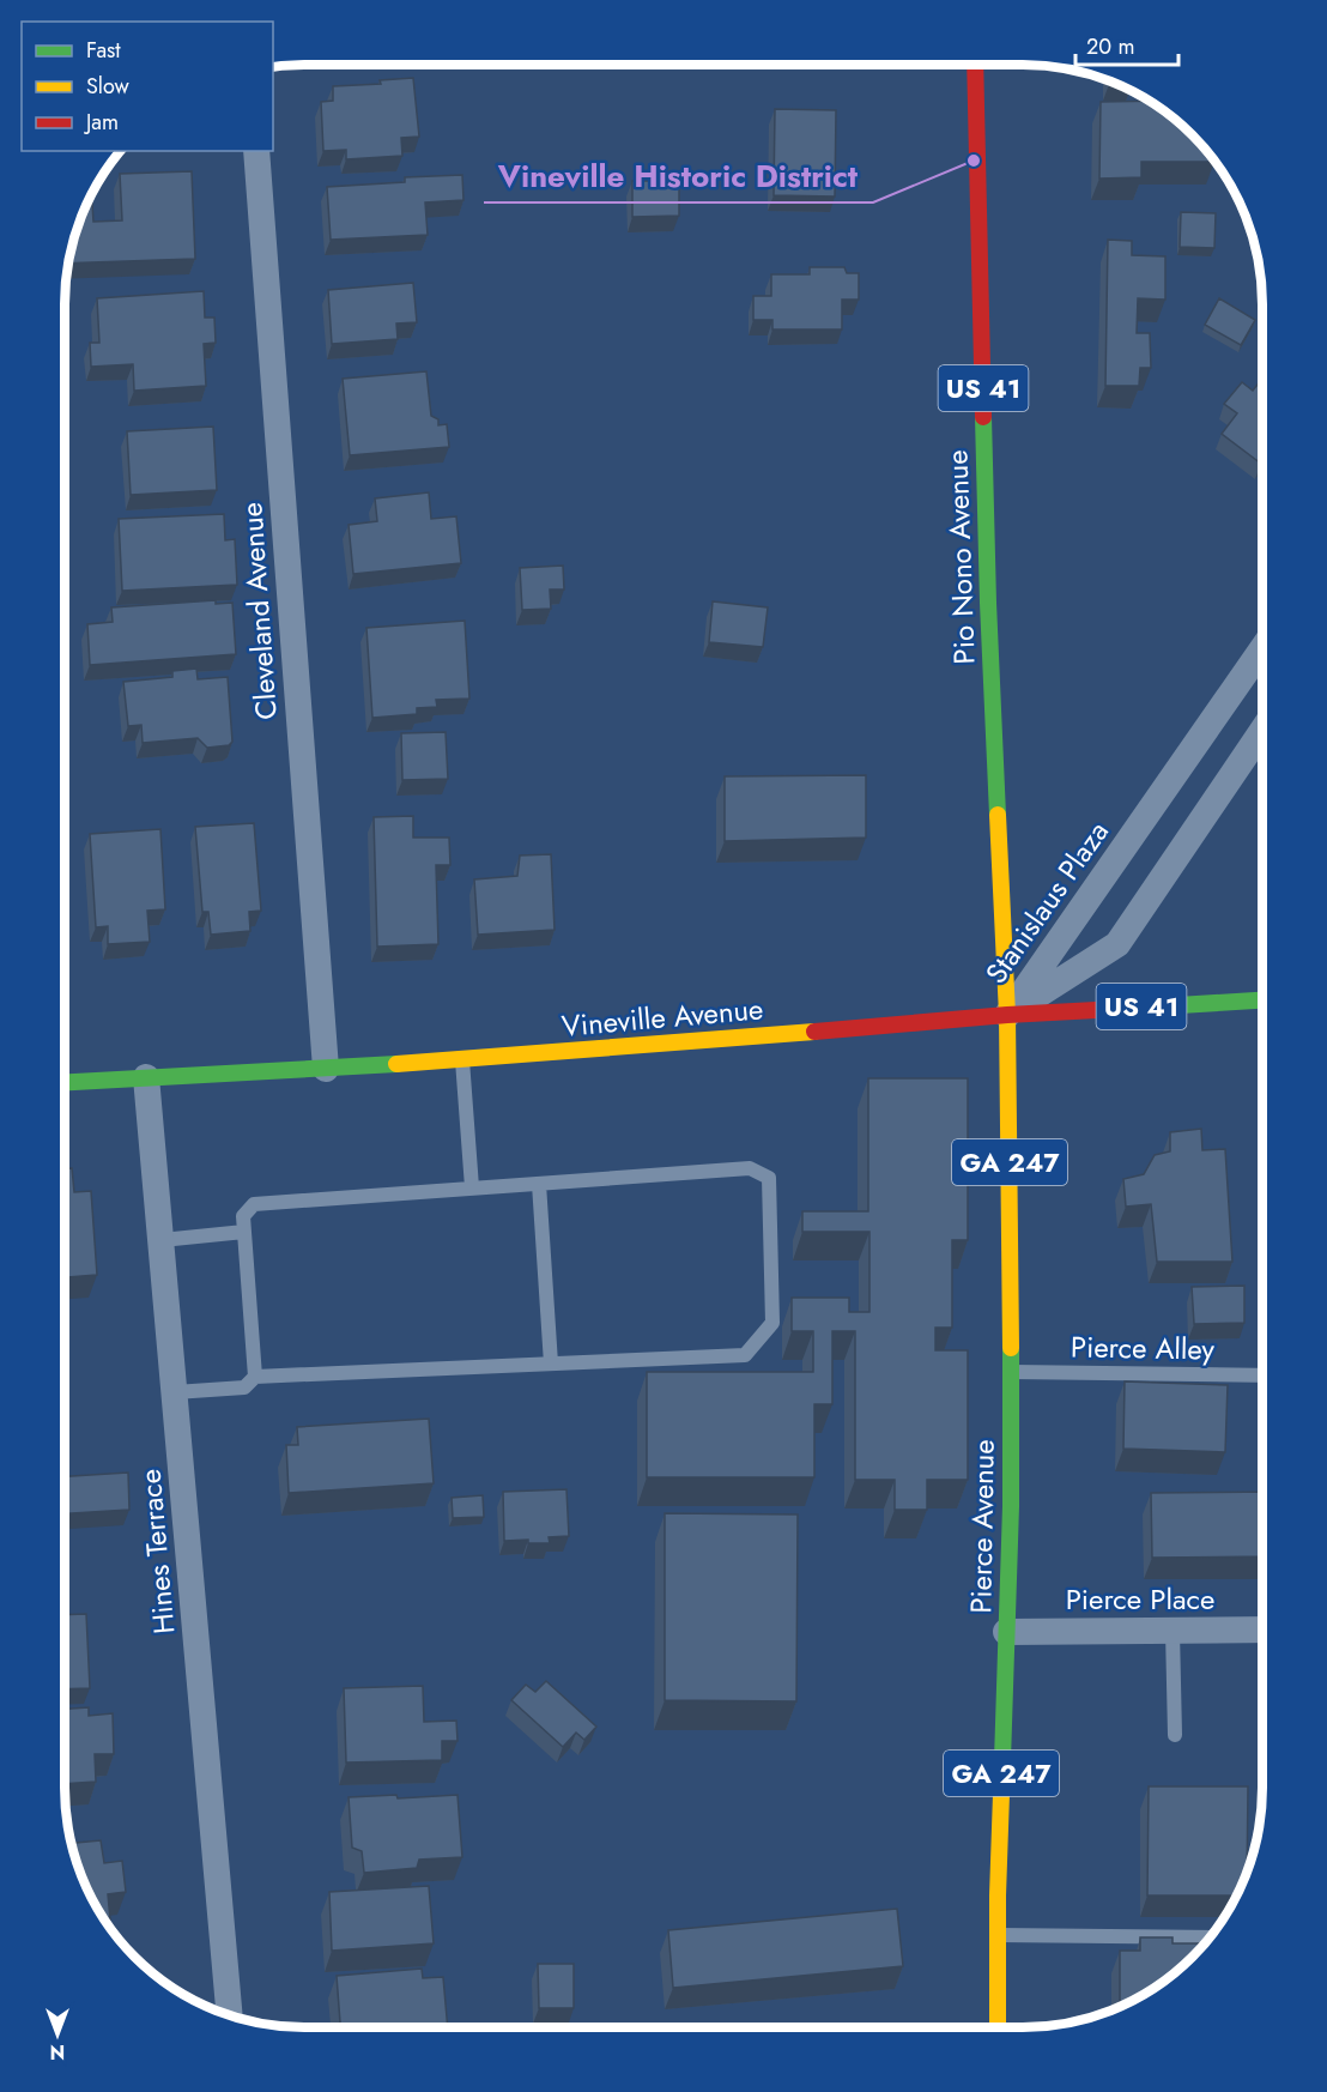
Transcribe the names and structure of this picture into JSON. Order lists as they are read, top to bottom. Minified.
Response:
{"streets":{"main road":["US 41","Pio Nono Avenue","Vineville Avenue","GA 247","Pierce Avenue"],"street":["Cleveland Avenue","Stanislaus Plaza","Hines Terrace","Pierce Place"],"lane":["Pierce Alley"]},"crossings":[["Pio Nono Avenue","Stanislaus Plaza"],["Pio Nono Avenue","Vineville Avenue"],["Pio Nono Avenue","Pierce Avenue"],["Cleveland Avenue","Vineville Avenue"],["Stanislaus Plaza","Vineville Avenue"],["Stanislaus Plaza","Pierce Avenue"],["Vineville Avenue","Pierce Avenue"],["Vineville Avenue","Hines Terrace"],["Pierce Alley","Pierce Avenue"],["Pierce Avenue","Pierce Place"]],"places":["Vineville Historic District"],"legend":["Fast","Slow","Jam"],"scale_bar":"20 m","north":"bottom"}
